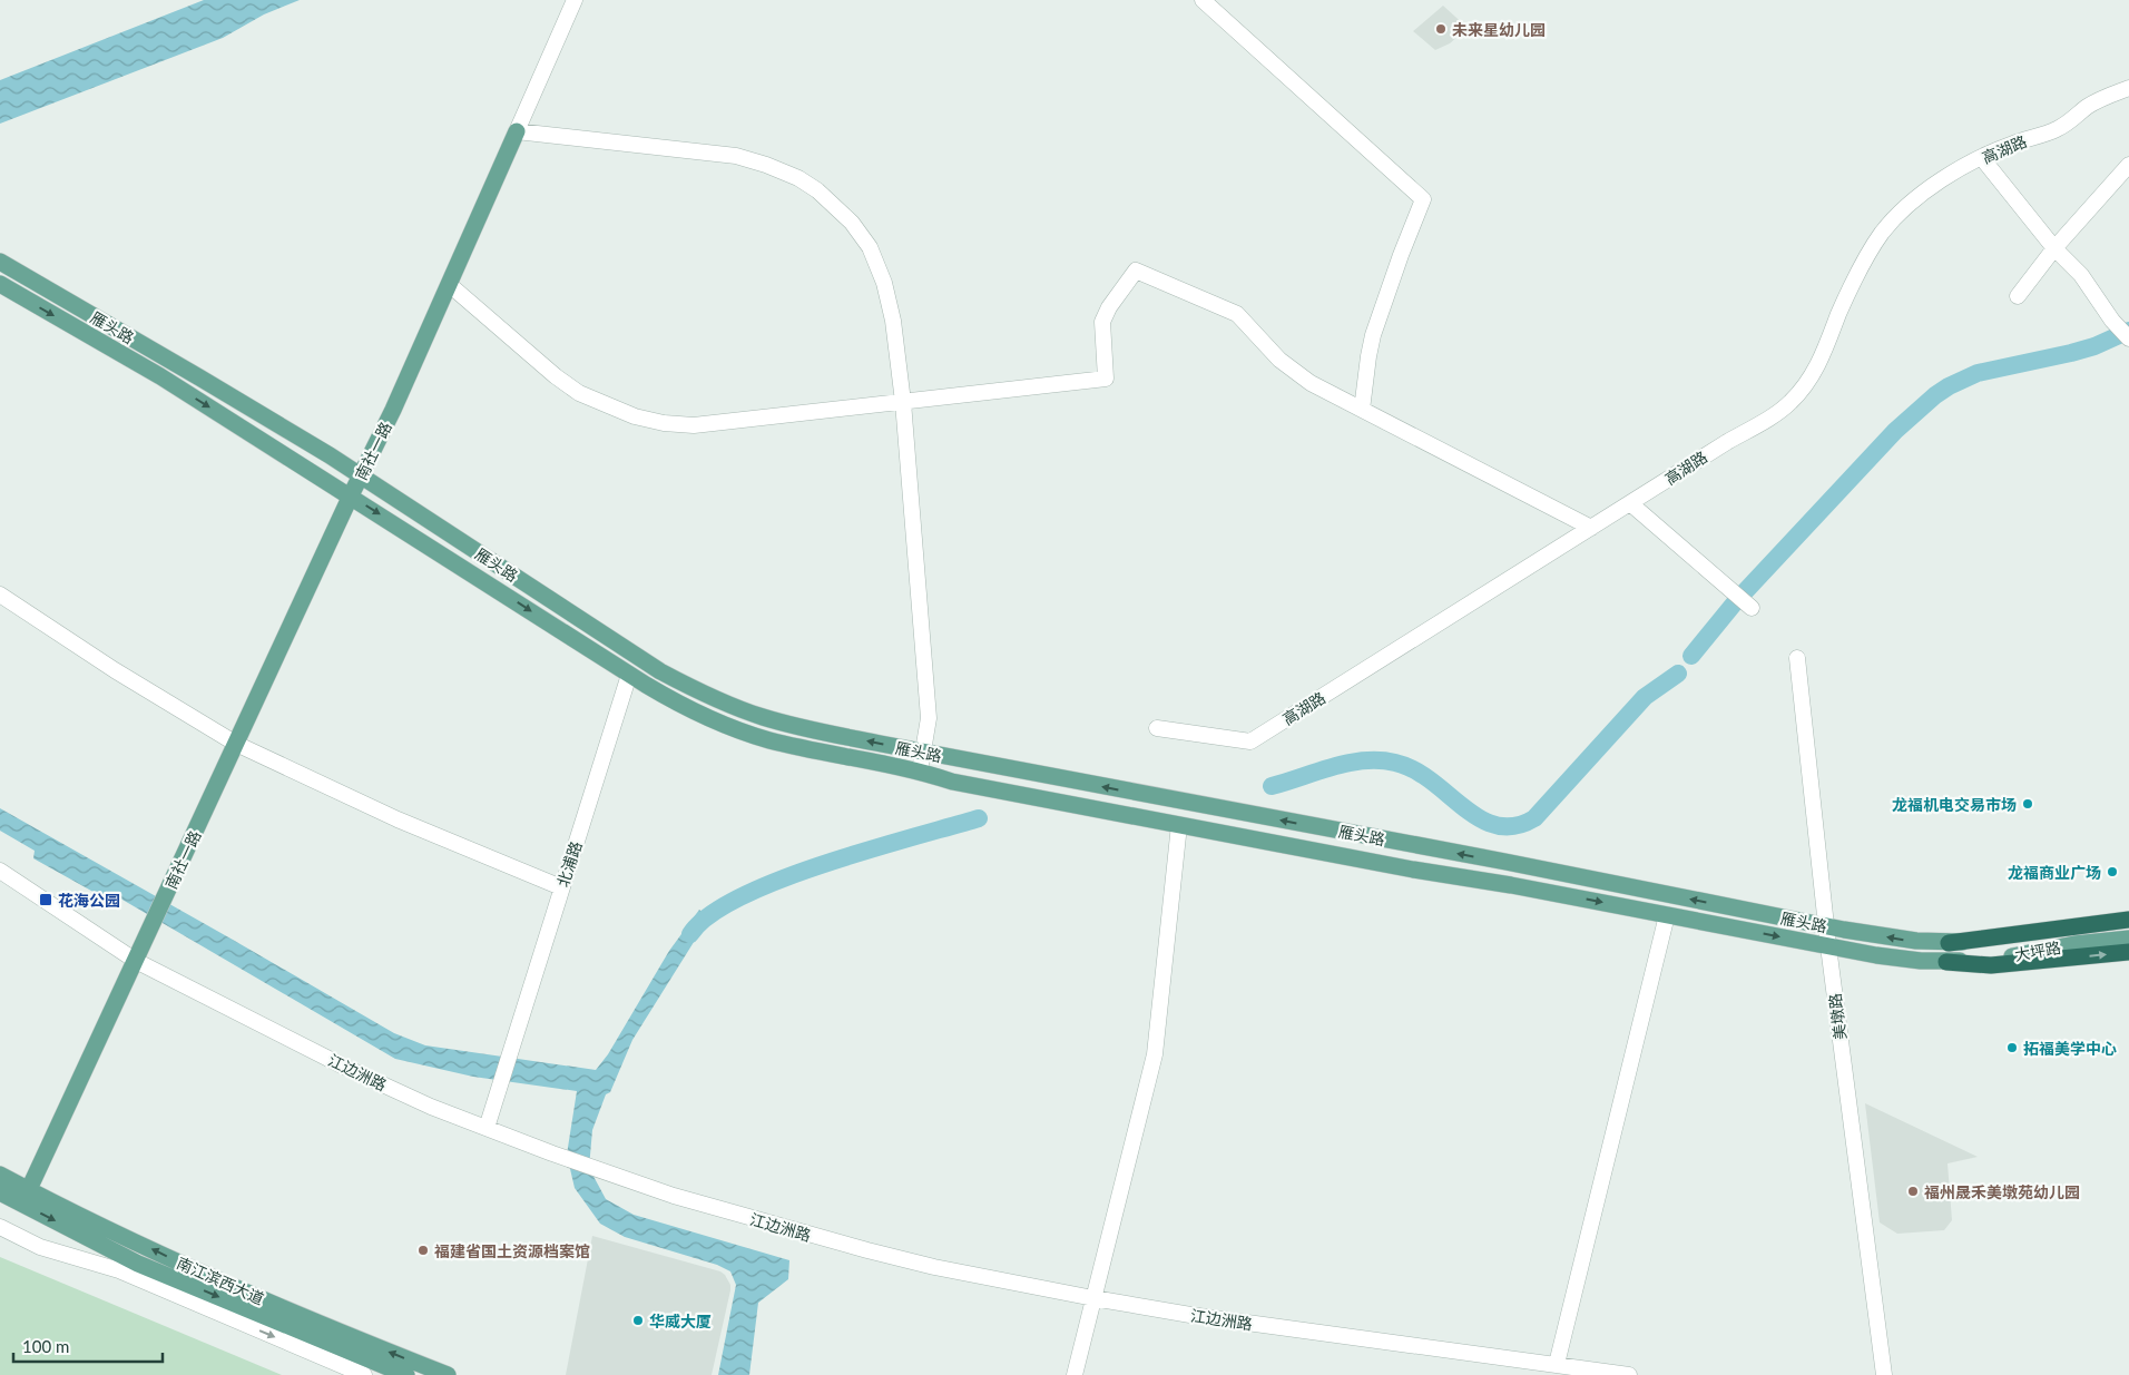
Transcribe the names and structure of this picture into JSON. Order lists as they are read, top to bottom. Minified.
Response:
{"streets":{"main road":["雁头路","南社一路","大坪路","南江滨西大道"],"street":["高湖路","北浦路","美墩路","江边洲路"]},"crossings":[["雁头路","南社一路"],["雁头路","北浦路"],["雁头路","大坪路"],["雁头路","美墩路"],["南社一路","江边洲路"],["北浦路","江边洲路"]],"places":{"other":["未来星幼儿园","龙福机电交易市场","龙福商业广场","拓福美学中心","福州晟禾美墩苑幼儿园","福建省国土资源档案馆","华威大厦"],"transit":["花海公园"]},"scale_bar":"100 m"}
